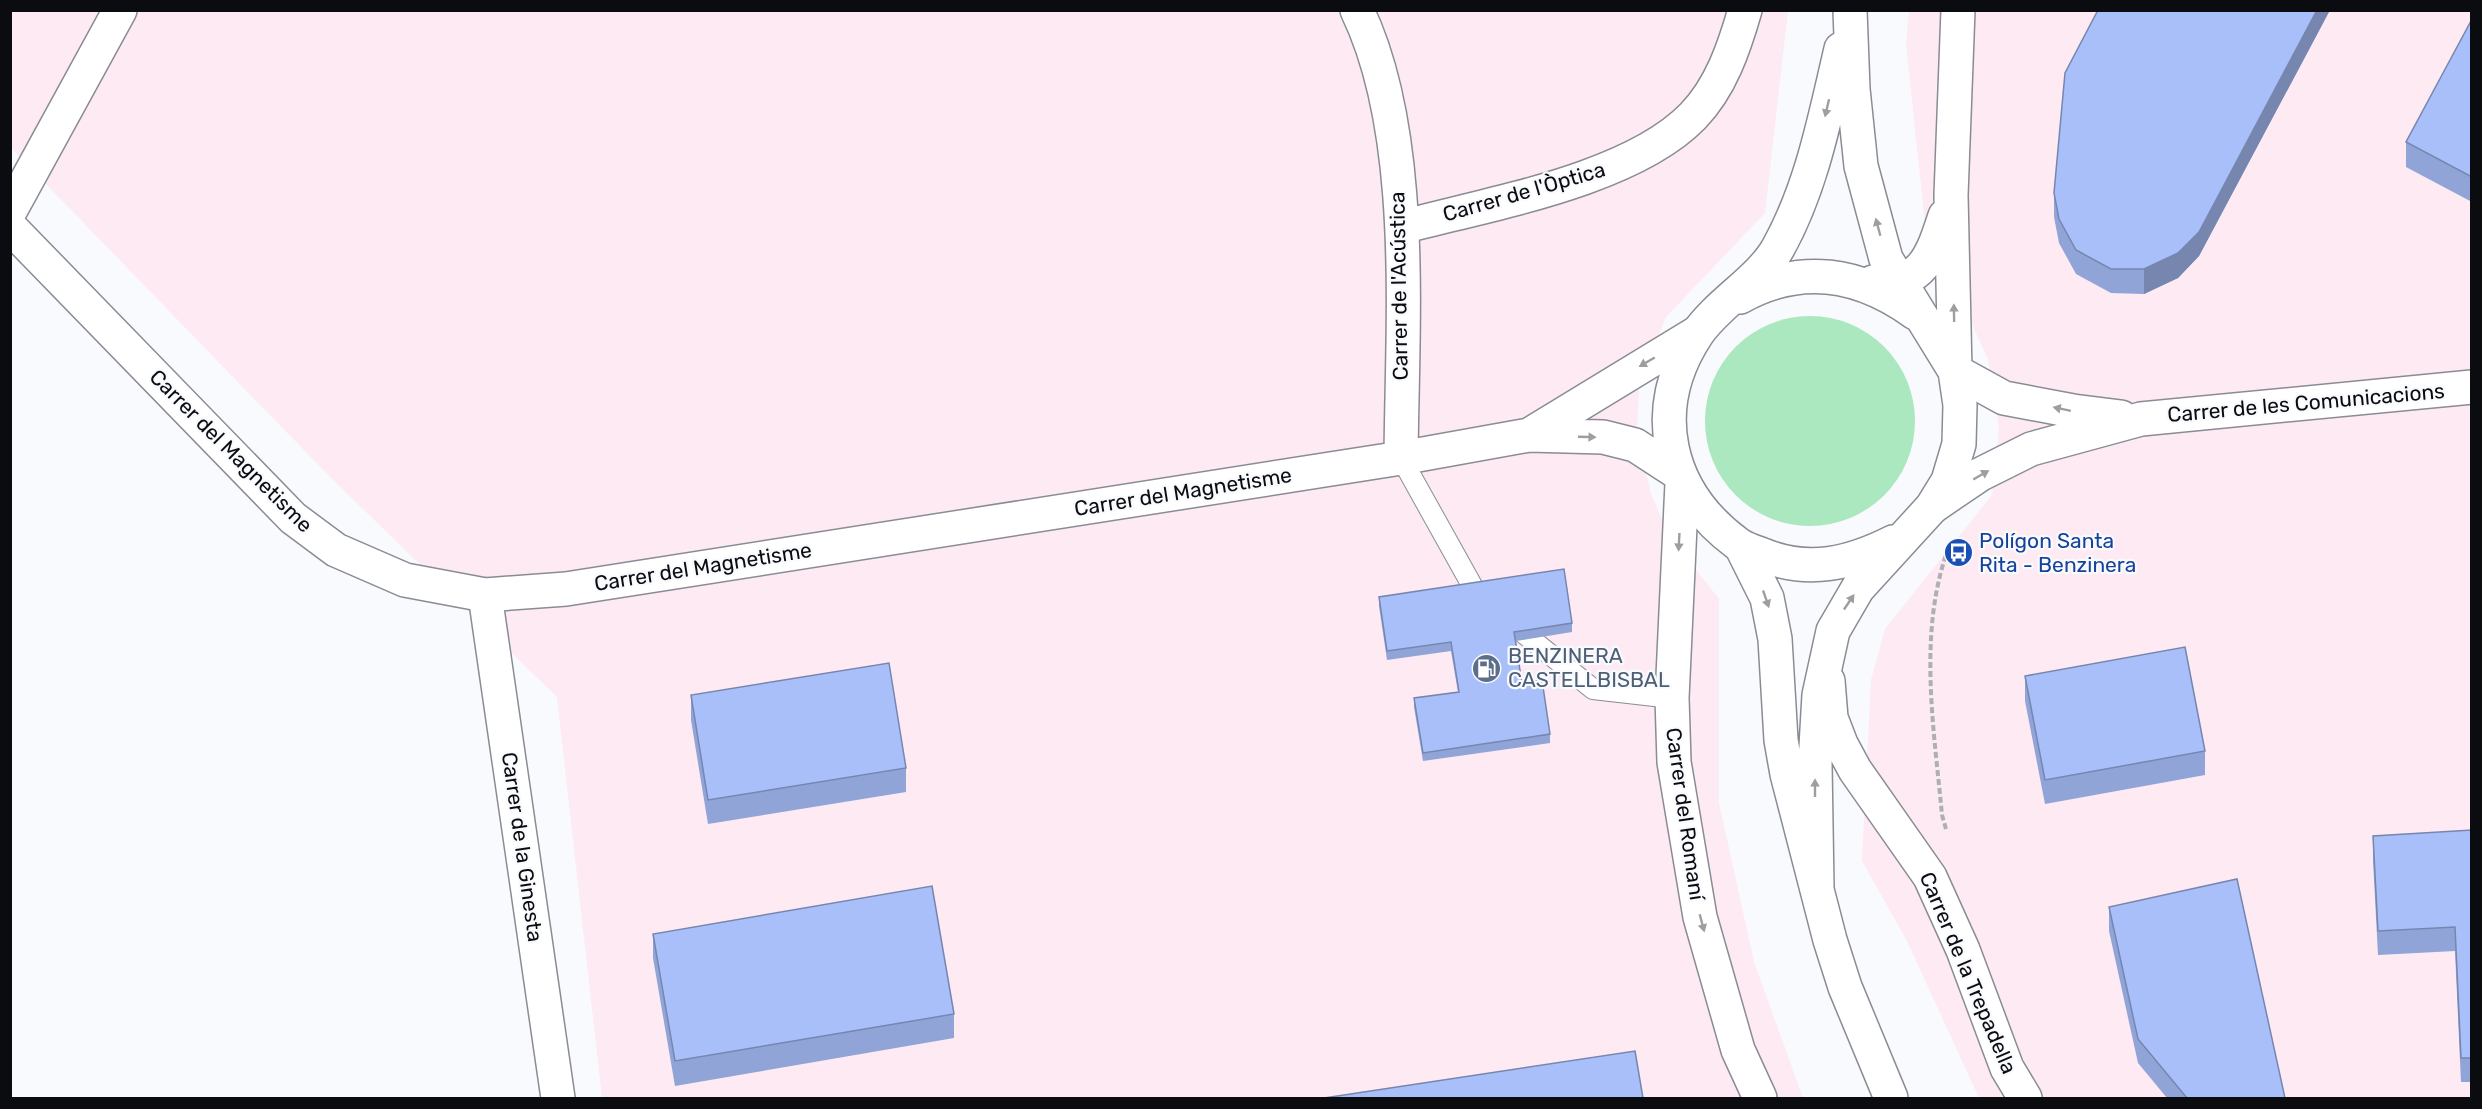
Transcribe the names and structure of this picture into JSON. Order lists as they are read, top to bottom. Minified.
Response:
{"streets":{"street":["Carrer de l'Òptica","Carrer de l'Acústica","Carrer de les Comunicacions","Carrer del Magnetisme","Carrer del Romaní","Carrer de la Ginesta","Carrer de la Trepadella"]},"crossings":[["Carrer de l'Òptica","Carrer de l'Acústica"],["Carrer de l'Acústica","Carrer del Magnetisme"],["Carrer del Magnetisme","Carrer del Romaní"],["Carrer del Magnetisme","Carrer de la Ginesta"]],"places":{"bus stop":["Polígon Santa Rita - Benzinera"],"fuel station":["BENZINERA CASTELLBISBAL"]}}
